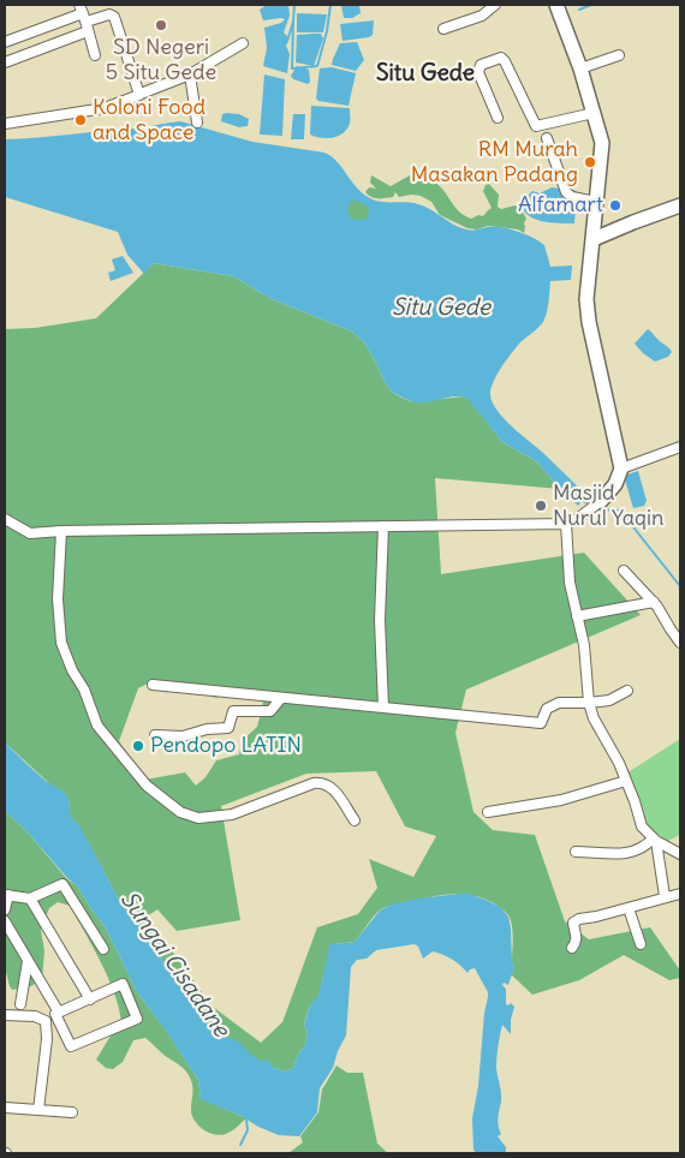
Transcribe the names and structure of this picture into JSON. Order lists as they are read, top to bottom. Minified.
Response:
{"districts":["Situ Gede"],"water":["Situ Gede","Sungai Cisadane"],"places":["SD Negeri 5 Situ Gede","Koloni Food and Space","RM Murah Masakan Padang","Alfamart","Masjid Nurul Yaqin","Pendopo LATIN"]}
